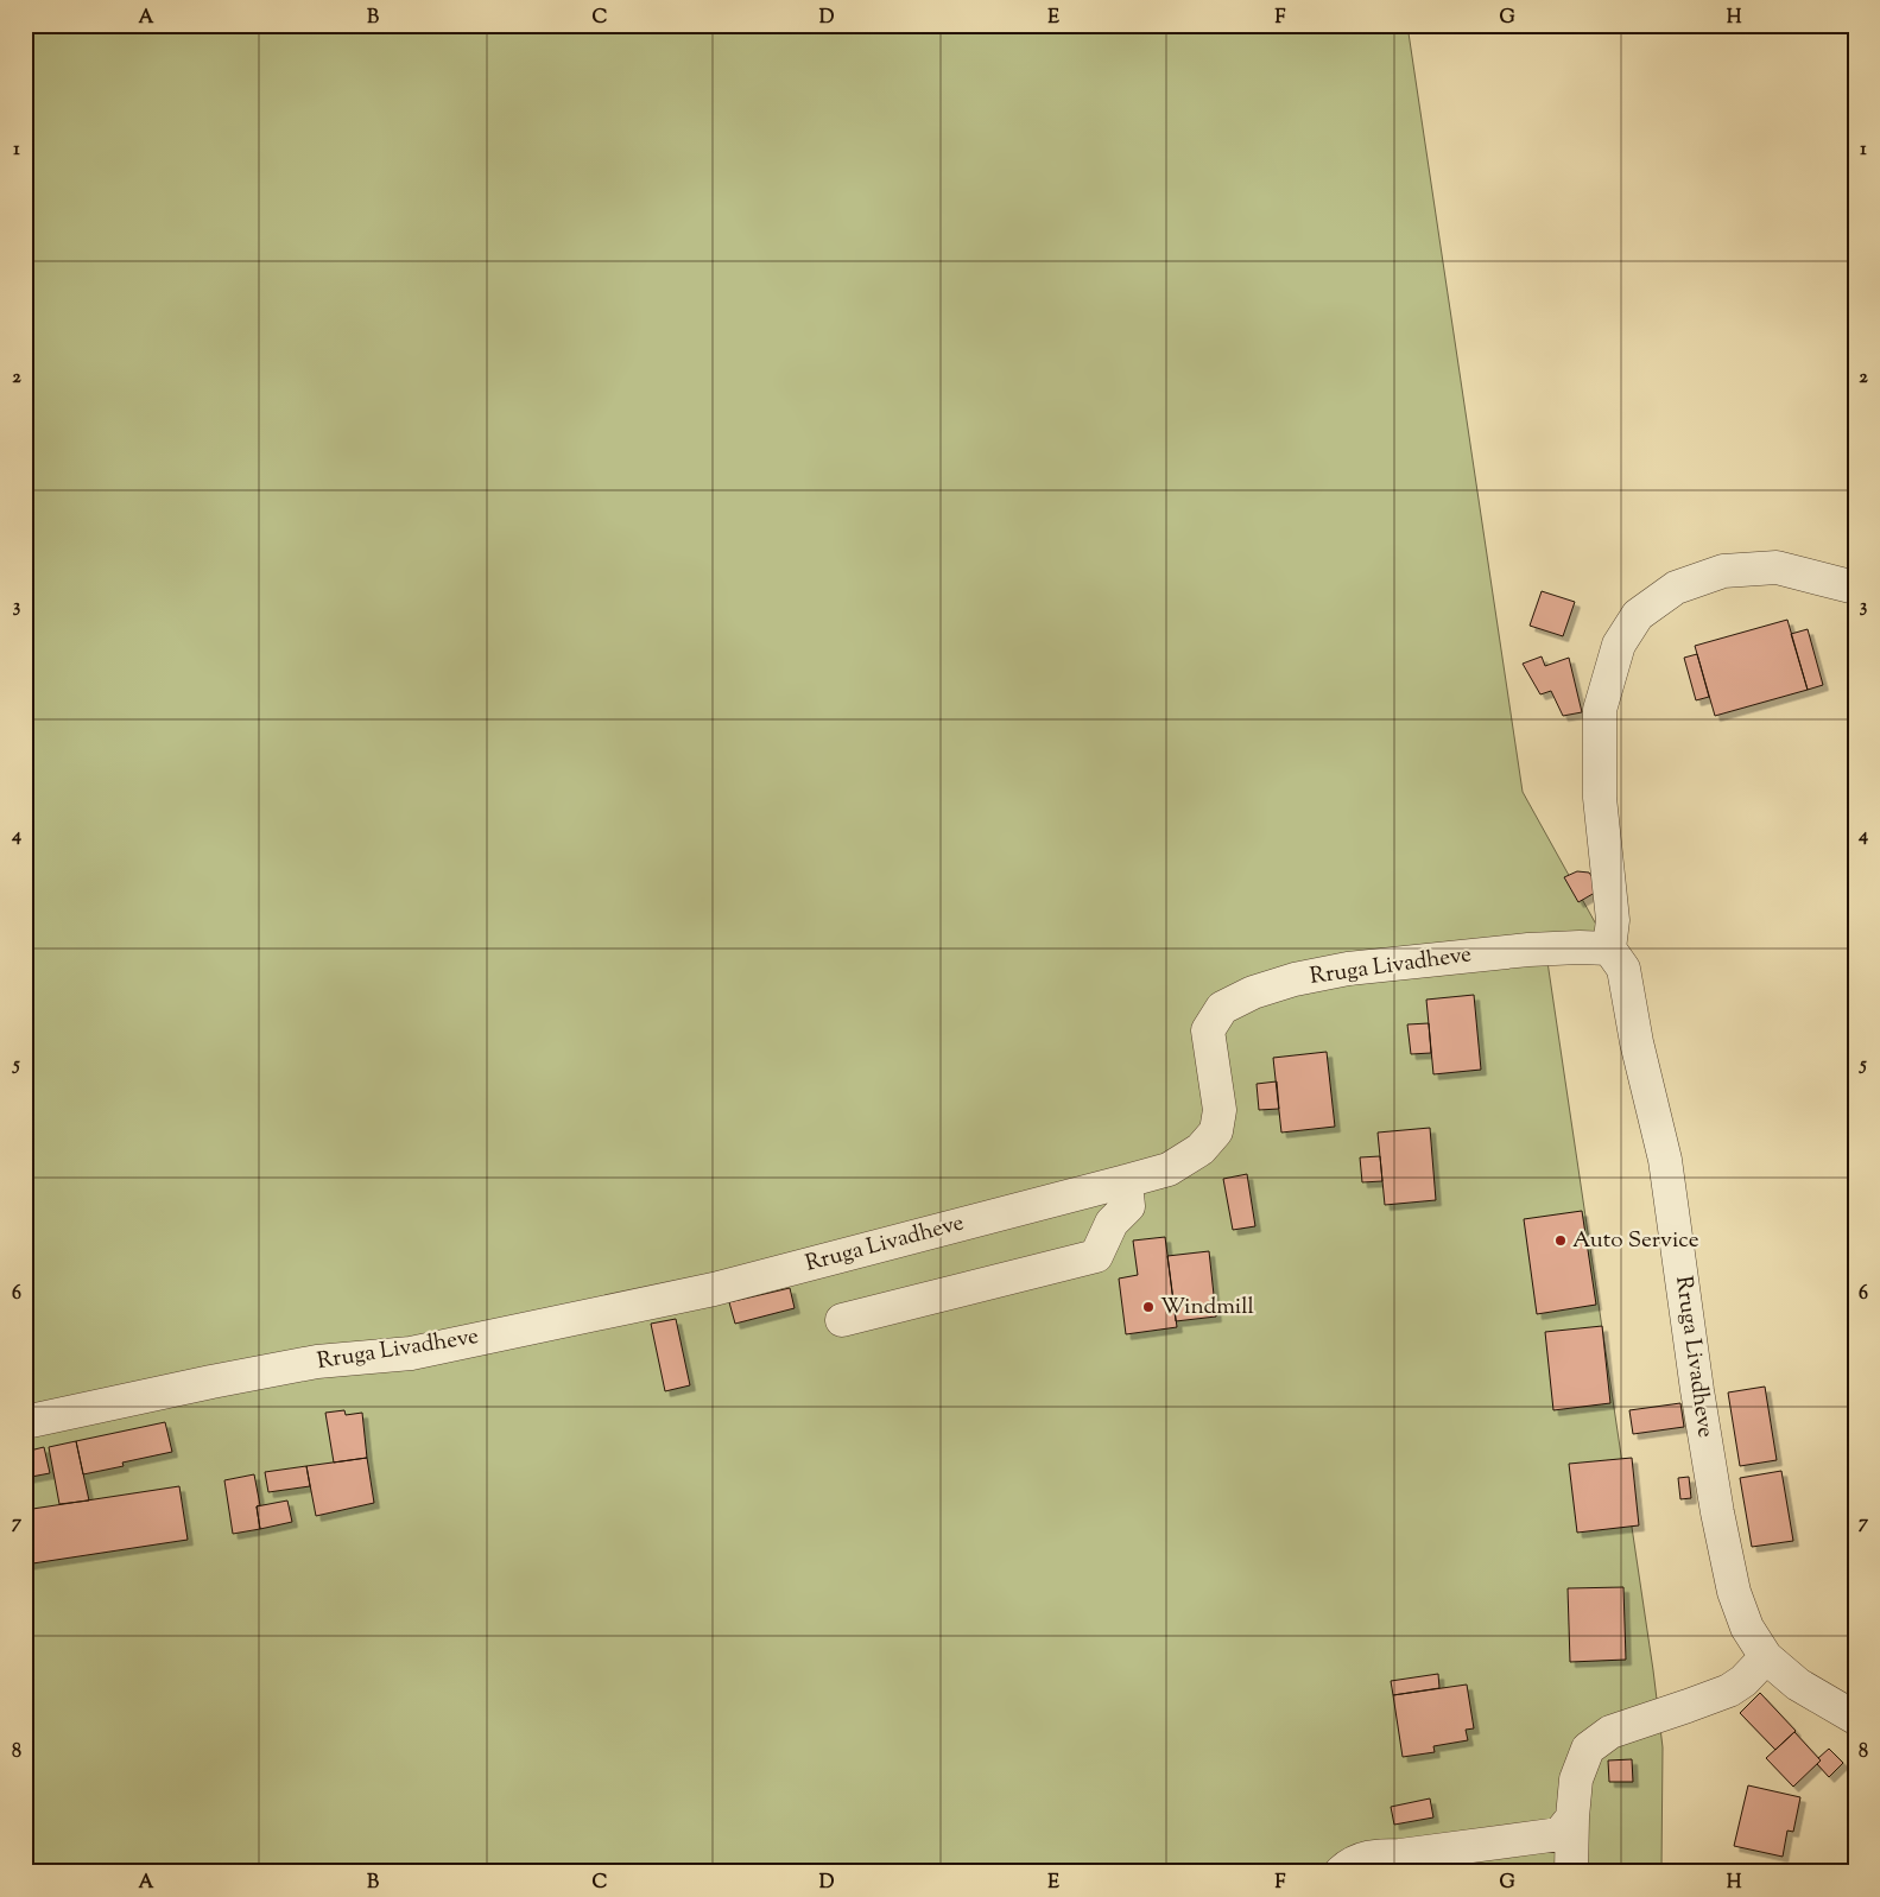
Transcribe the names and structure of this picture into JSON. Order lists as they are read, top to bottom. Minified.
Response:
{"streets":{"street":["Rruga Livadheve"]},"places":["Auto Service","Windmill"],"grid":{"columns":["A","B","C","D","E","F","G","H"],"rows":["1","2","3","4","5","6","7","8"]}}
